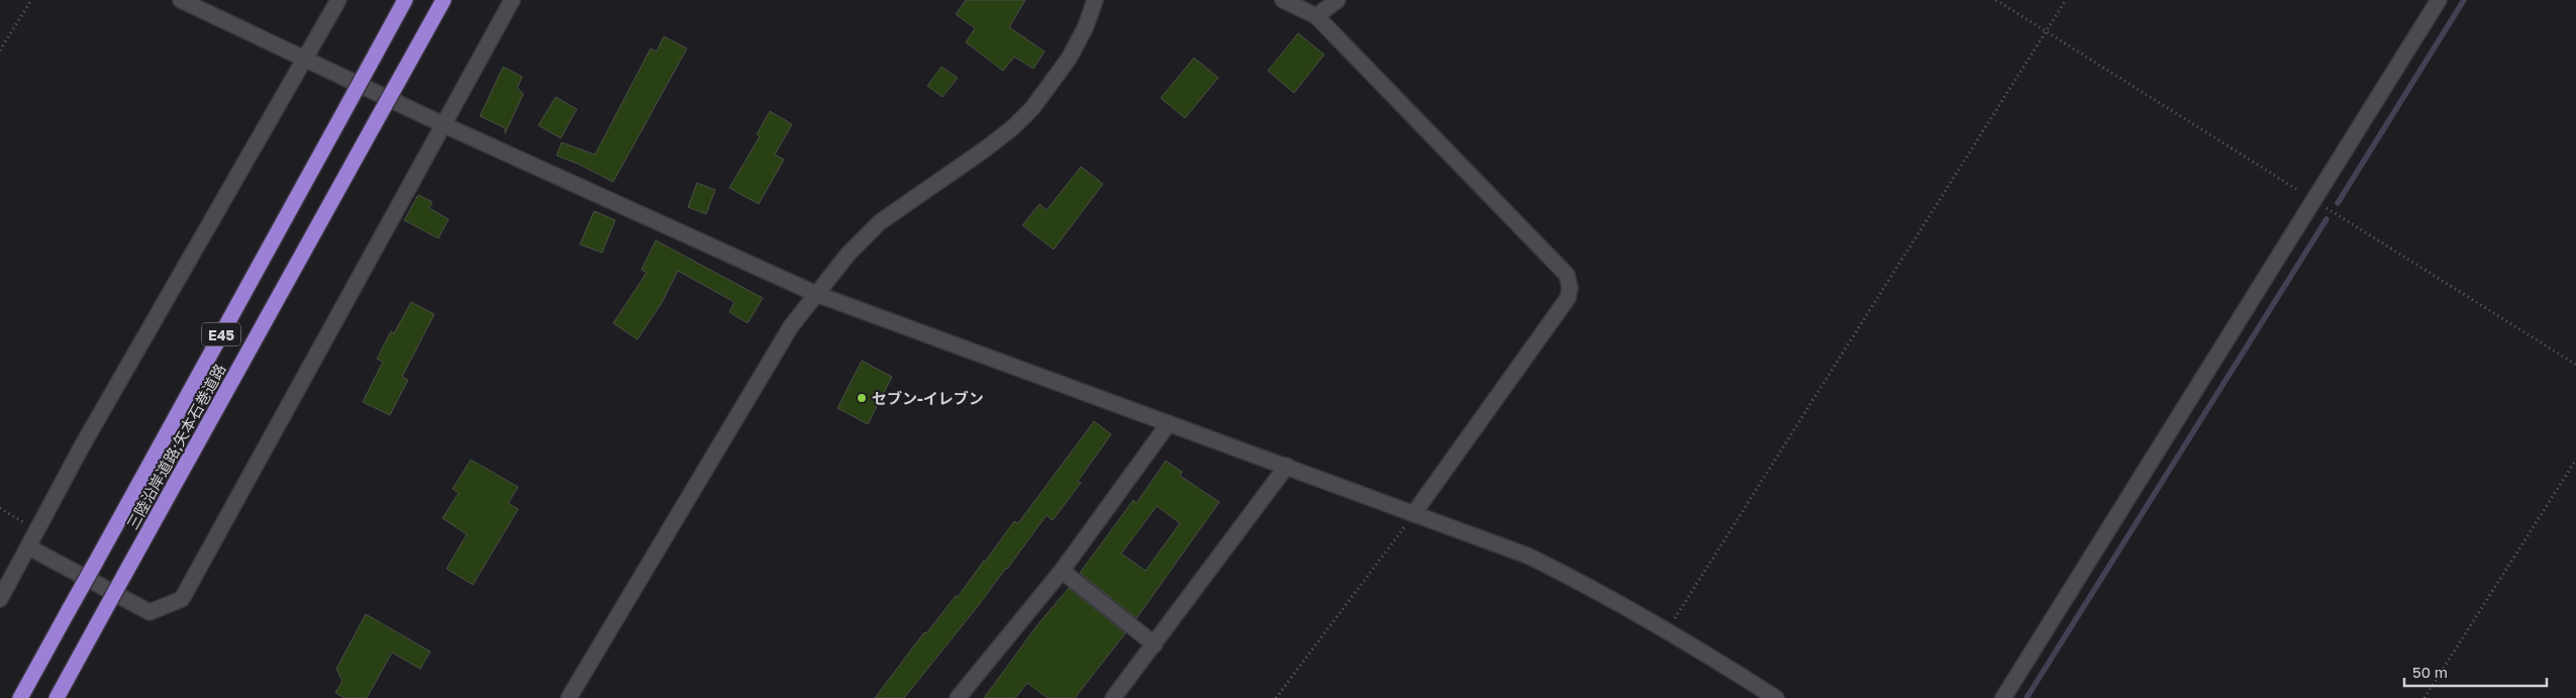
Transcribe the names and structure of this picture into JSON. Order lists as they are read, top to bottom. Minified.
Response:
{"streets":{"highway":["E45","三陸沿岸道路;矢本石巻道路"]},"places":["セブン-イレブン"],"scale_bar":"50 m"}
